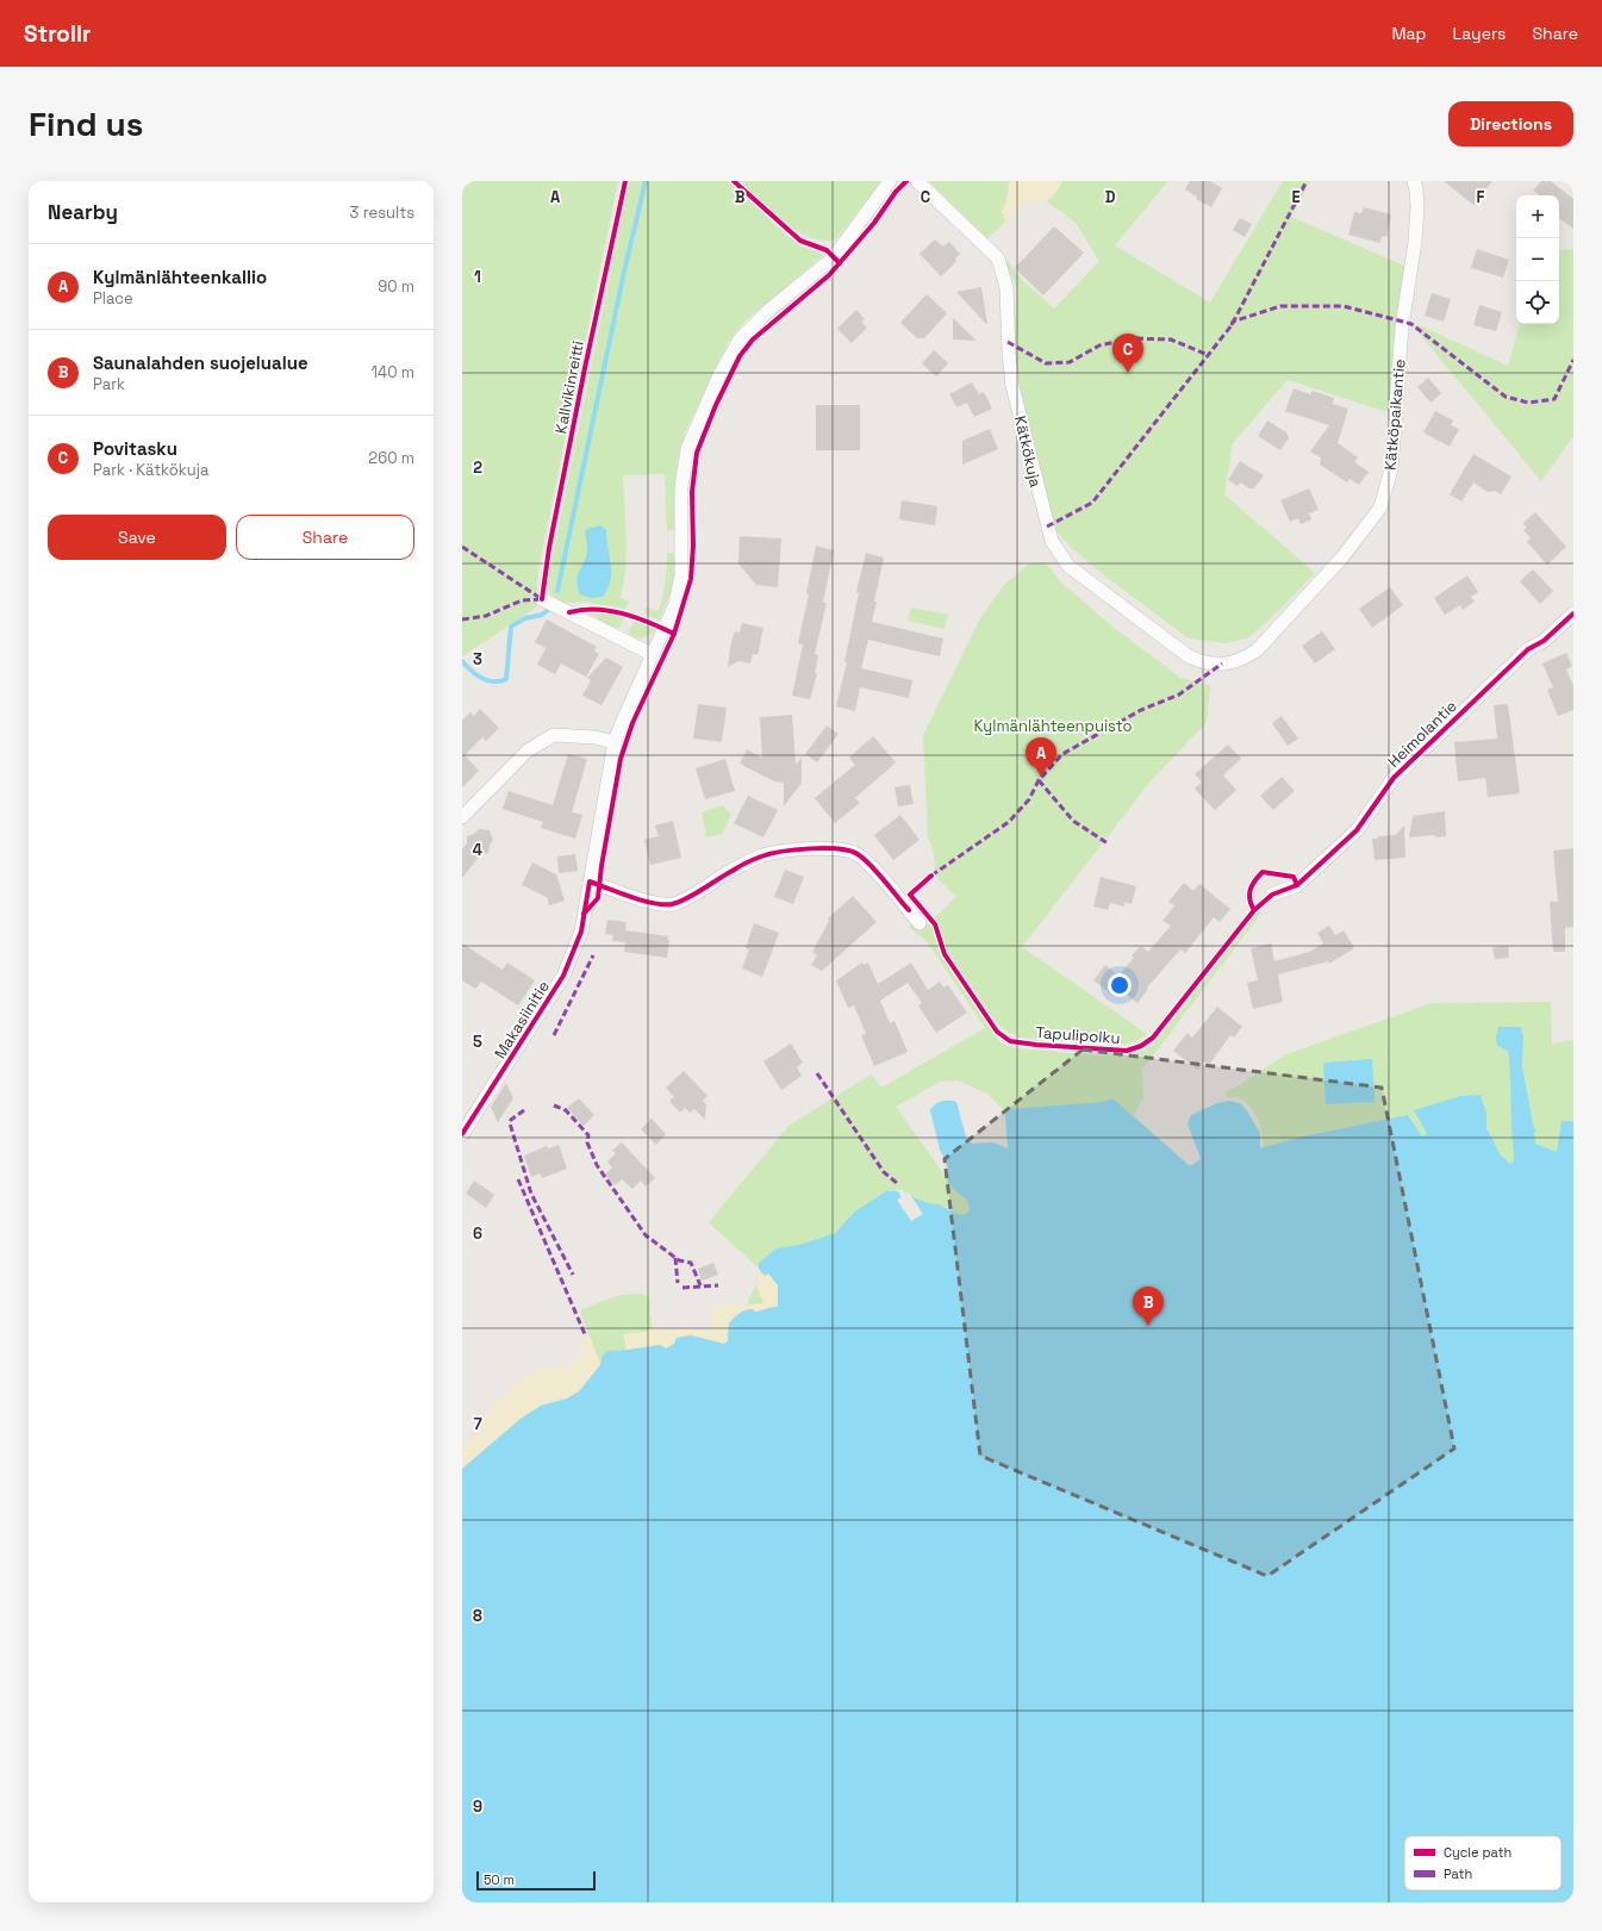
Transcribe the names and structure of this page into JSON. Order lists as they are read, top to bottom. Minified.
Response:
{"streets":{"street":["Kätköpaikantie","Kätkökuja","Heimolantie","Makasiinitie"],"cycle path":["Kallvikinreitti","Tapulipolku"]},"crossings":[["Kätköpaikantie","Kätkökuja"]],"parks":["Kylmänlähteenpuisto"],"legend":["Cycle path","Path"],"scale_bar":"50 m","page":{"header":"Strollr","nav":["Map","Layers","Share"],"buttons":["Directions",["Save","Share"]],"title":"Find us","heading":["Nearby","3 results"],"map_buttons":["+","−"],"list":[{"mark":"A","name":"Kylmänlähteenkallio","note":"Place","value":"90 m"},{"mark":"B","name":"Saunalahden suojelualue","note":"Park","value":"140 m"},{"mark":"C","name":"Povitasku","note":"Park · Kätkökuja","value":"260 m"}],"pins":["C","A","B"],"scale":"50 m"},"grid":{"columns":["A","B","C","D","E","F"],"rows":["1","2","3","4","5","6","7","8","9"]}}
